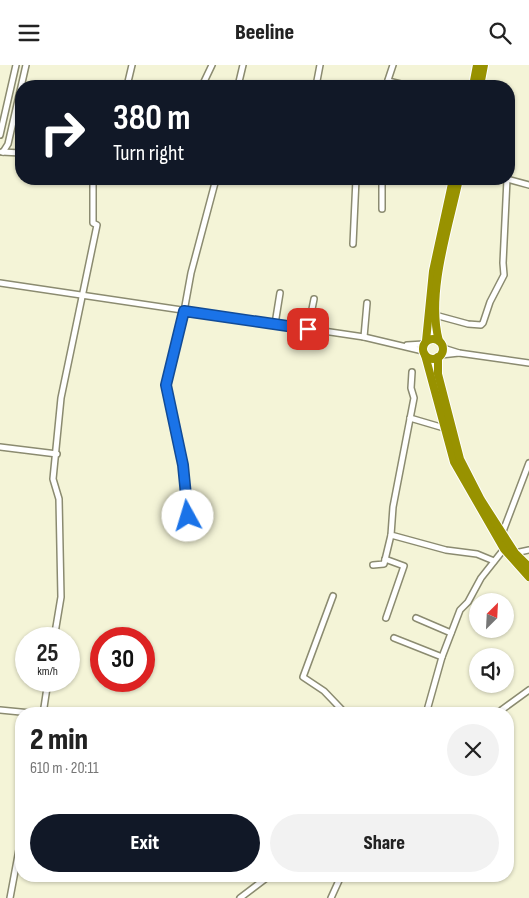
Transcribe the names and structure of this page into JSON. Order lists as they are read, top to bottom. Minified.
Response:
{"north":"top right","page":{"header":"Beeline","turn":["380 m","Turn right"],"speed":"25 km/h","limit":"30","heading":["2 min","610 m · 20:11"],"buttons":["Exit","Share"]}}
